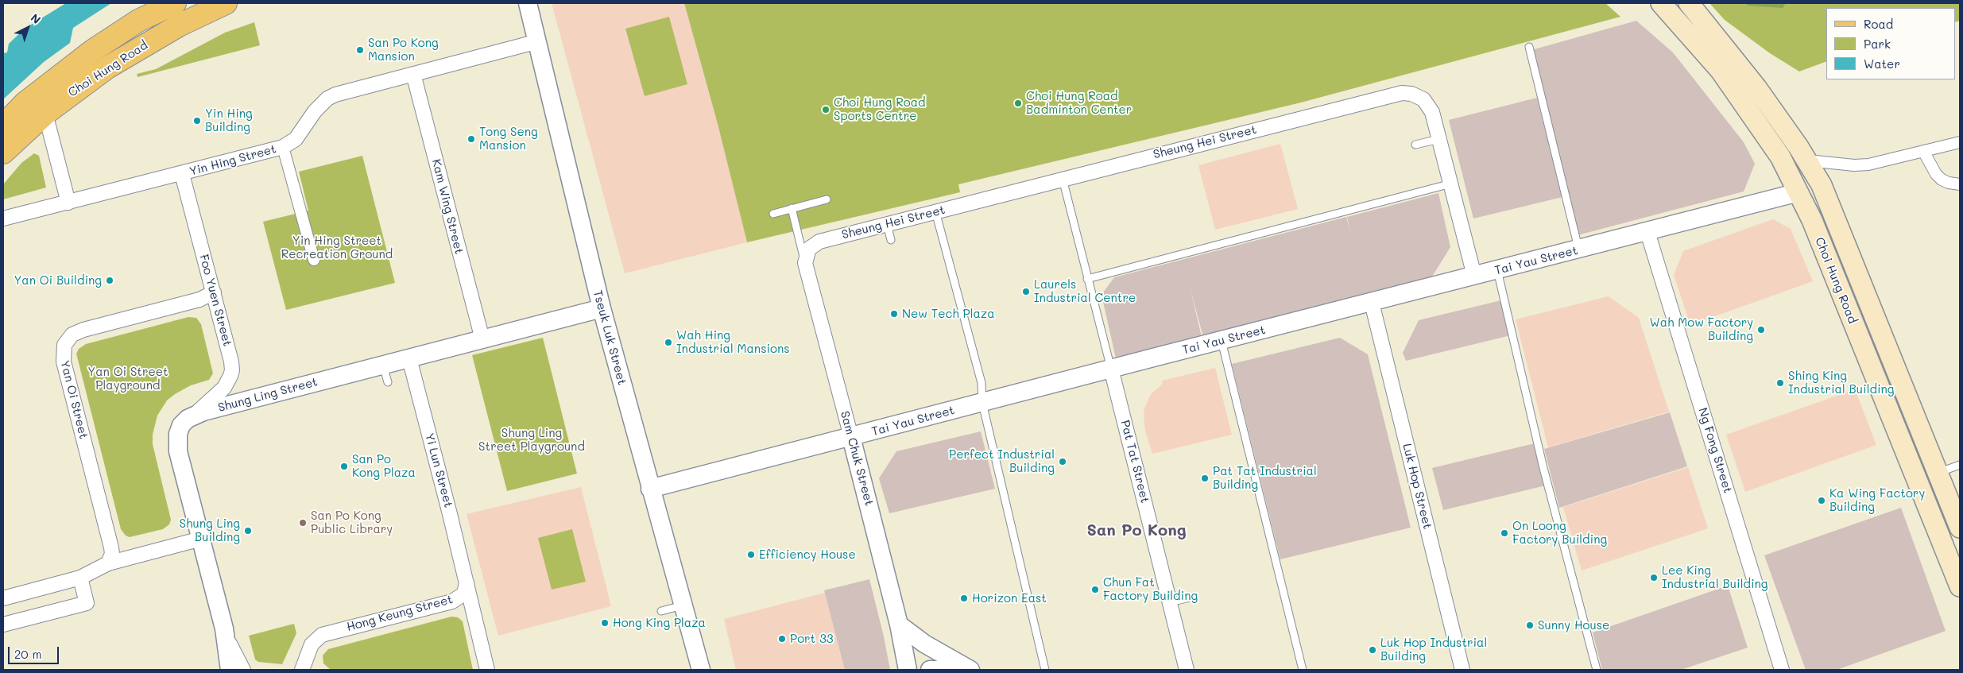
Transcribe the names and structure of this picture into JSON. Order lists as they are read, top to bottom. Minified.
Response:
{"streets":{"main road":["Choi Hung Road"],"street":["Sheung Hei Street","Yin Hing Street","Kam Wing Street","Tai Yau Street","Foo Yuen Street","Tseuk Luk Street","Shung Ling Street","Yan Oi Street","Ng Fong Street","Sam Chuk Street","Pat Tat Street","Yi Lun Street","Luk Hop Street","Hong Keung Street"]},"crossings":[["Choi Hung Road","Tai Yau Street"],["Sheung Hei Street","Tai Yau Street"],["Sheung Hei Street","Sam Chuk Street"],["Yin Hing Street","Kam Wing Street"],["Yin Hing Street","Foo Yuen Street"],["Yin Hing Street","Tseuk Luk Street"],["Kam Wing Street","Shung Ling Street"],["Tai Yau Street","Tseuk Luk Street"],["Tai Yau Street","Ng Fong Street"],["Tai Yau Street","Sam Chuk Street"],["Tai Yau Street","Pat Tat Street"],["Tai Yau Street","Luk Hop Street"],["Foo Yuen Street","Shung Ling Street"],["Foo Yuen Street","Yan Oi Street"],["Tseuk Luk Street","Shung Ling Street"],["Shung Ling Street","Yi Lun Street"],["Yi Lun Street","Hong Keung Street"]],"districts":["San Po Kong"],"parks":["Yin Hing Street Recreation Ground","Yan Oi Street Playground","Shung Ling Street Playground"],"places":["San Po Kong Mansion","Choi Hung Road Badminton Center","Choi Hung Road Sports Centre","Yin Hing Building","Tong Seng Mansion","Yan Oi Building","Laurels Industrial Centre","New Tech Plaza","Wah Mow Factory Building","Wah Hing Industrial Mansions","Shing King Industrial Building","Perfect Industrial Building","San Po Kong Plaza","Pat Tat Industrial Building","Ka Wing Factory Building","San Po Kong Public Library","Shung Ling Building","On Loong Factory Building","Efficiency House","Lee King Industrial Building","Chun Fat Factory Building","Horizon East","Hong King Plaza","Sunny House","Port 33","Luk Hop Industrial Building"],"legend":["Road","Park","Water"],"scale_bar":"20 m","north":"top right"}
